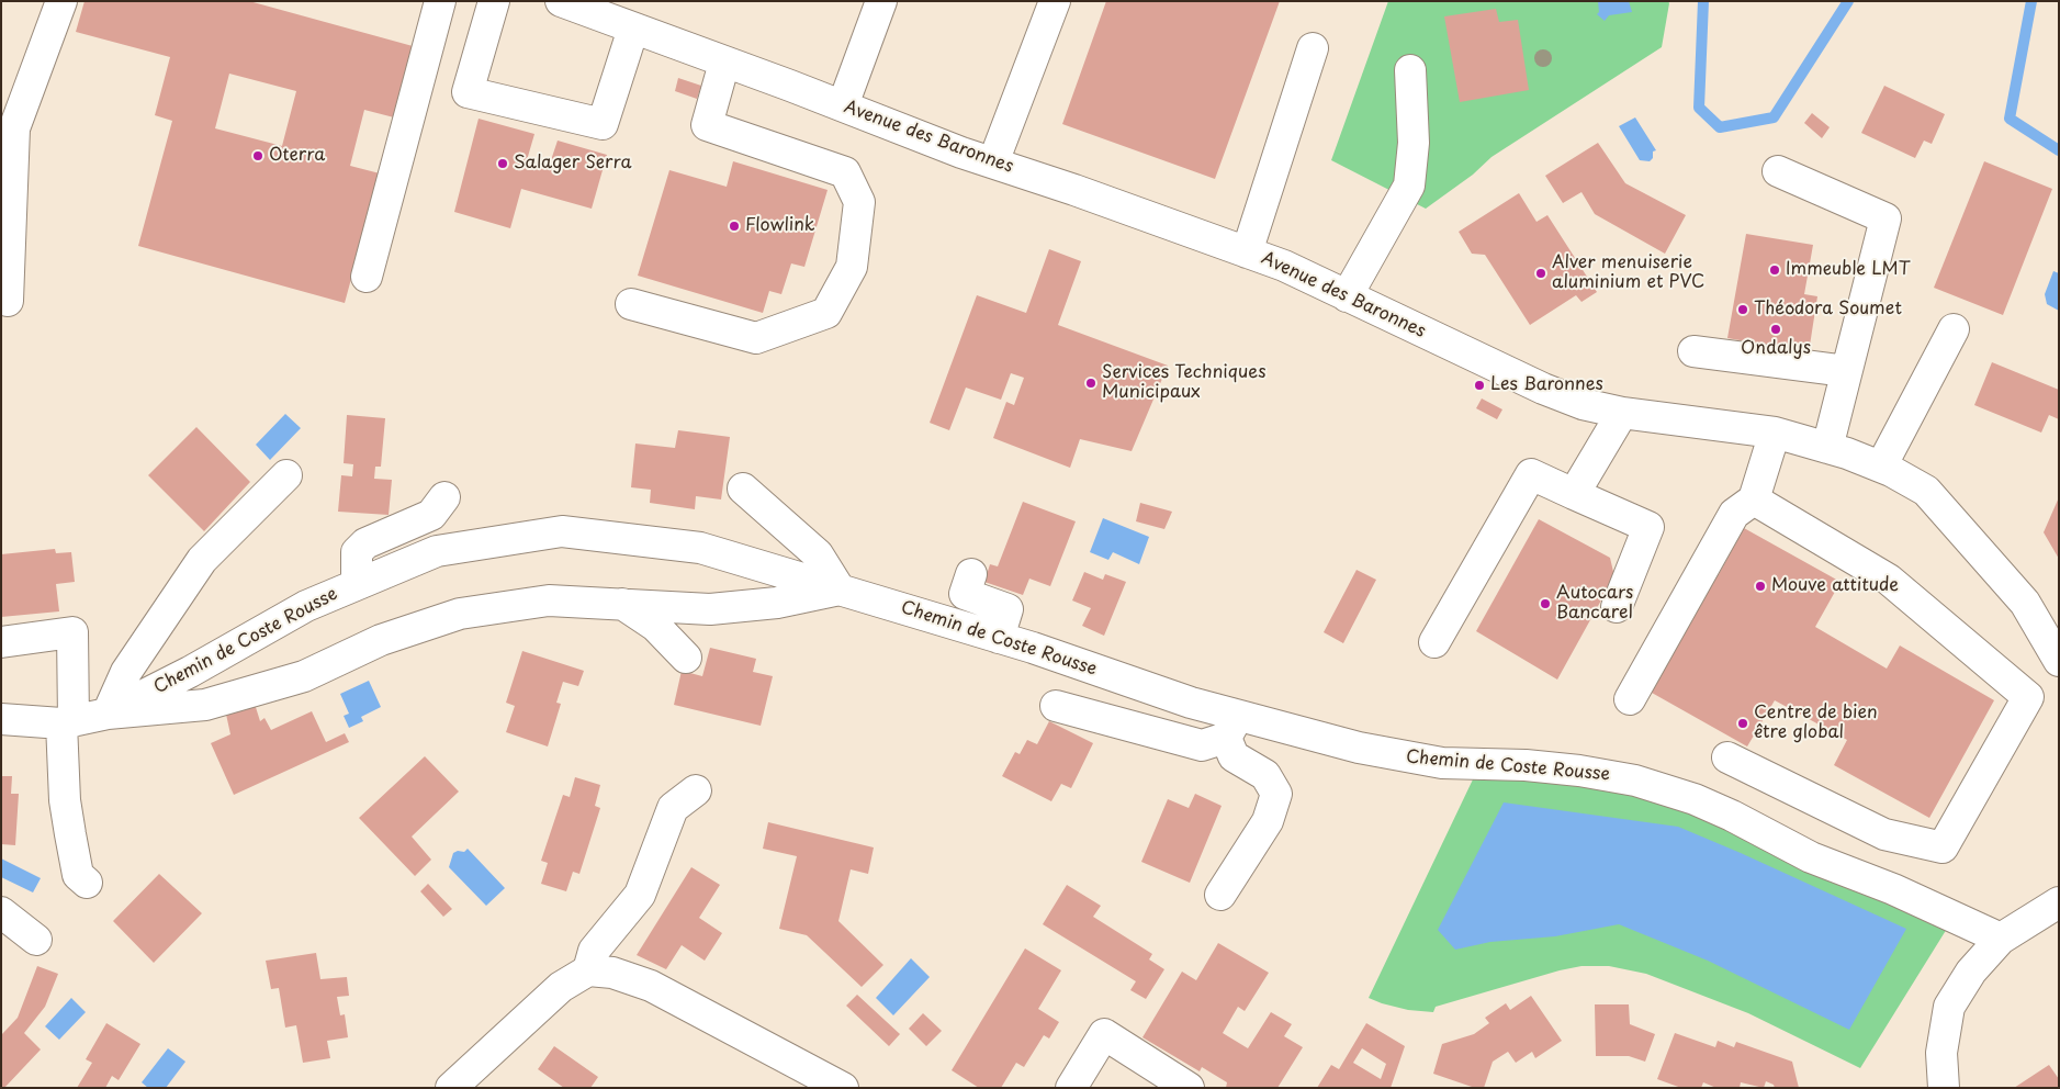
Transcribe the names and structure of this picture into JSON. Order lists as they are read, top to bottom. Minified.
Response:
{"streets":{"street":["Avenue des Baronnes","Chemin de Coste Rousse"]},"places":["Oterra","Salager Serra","Flowlink","Immeuble LMT","Alver menuiserie aluminium et PVC","Théodora Soumet","Ondalys","Services Techniques Municipaux","Les Baronnes","Mouve attitude","Autocars Bancarel","Centre de bien être global"]}
